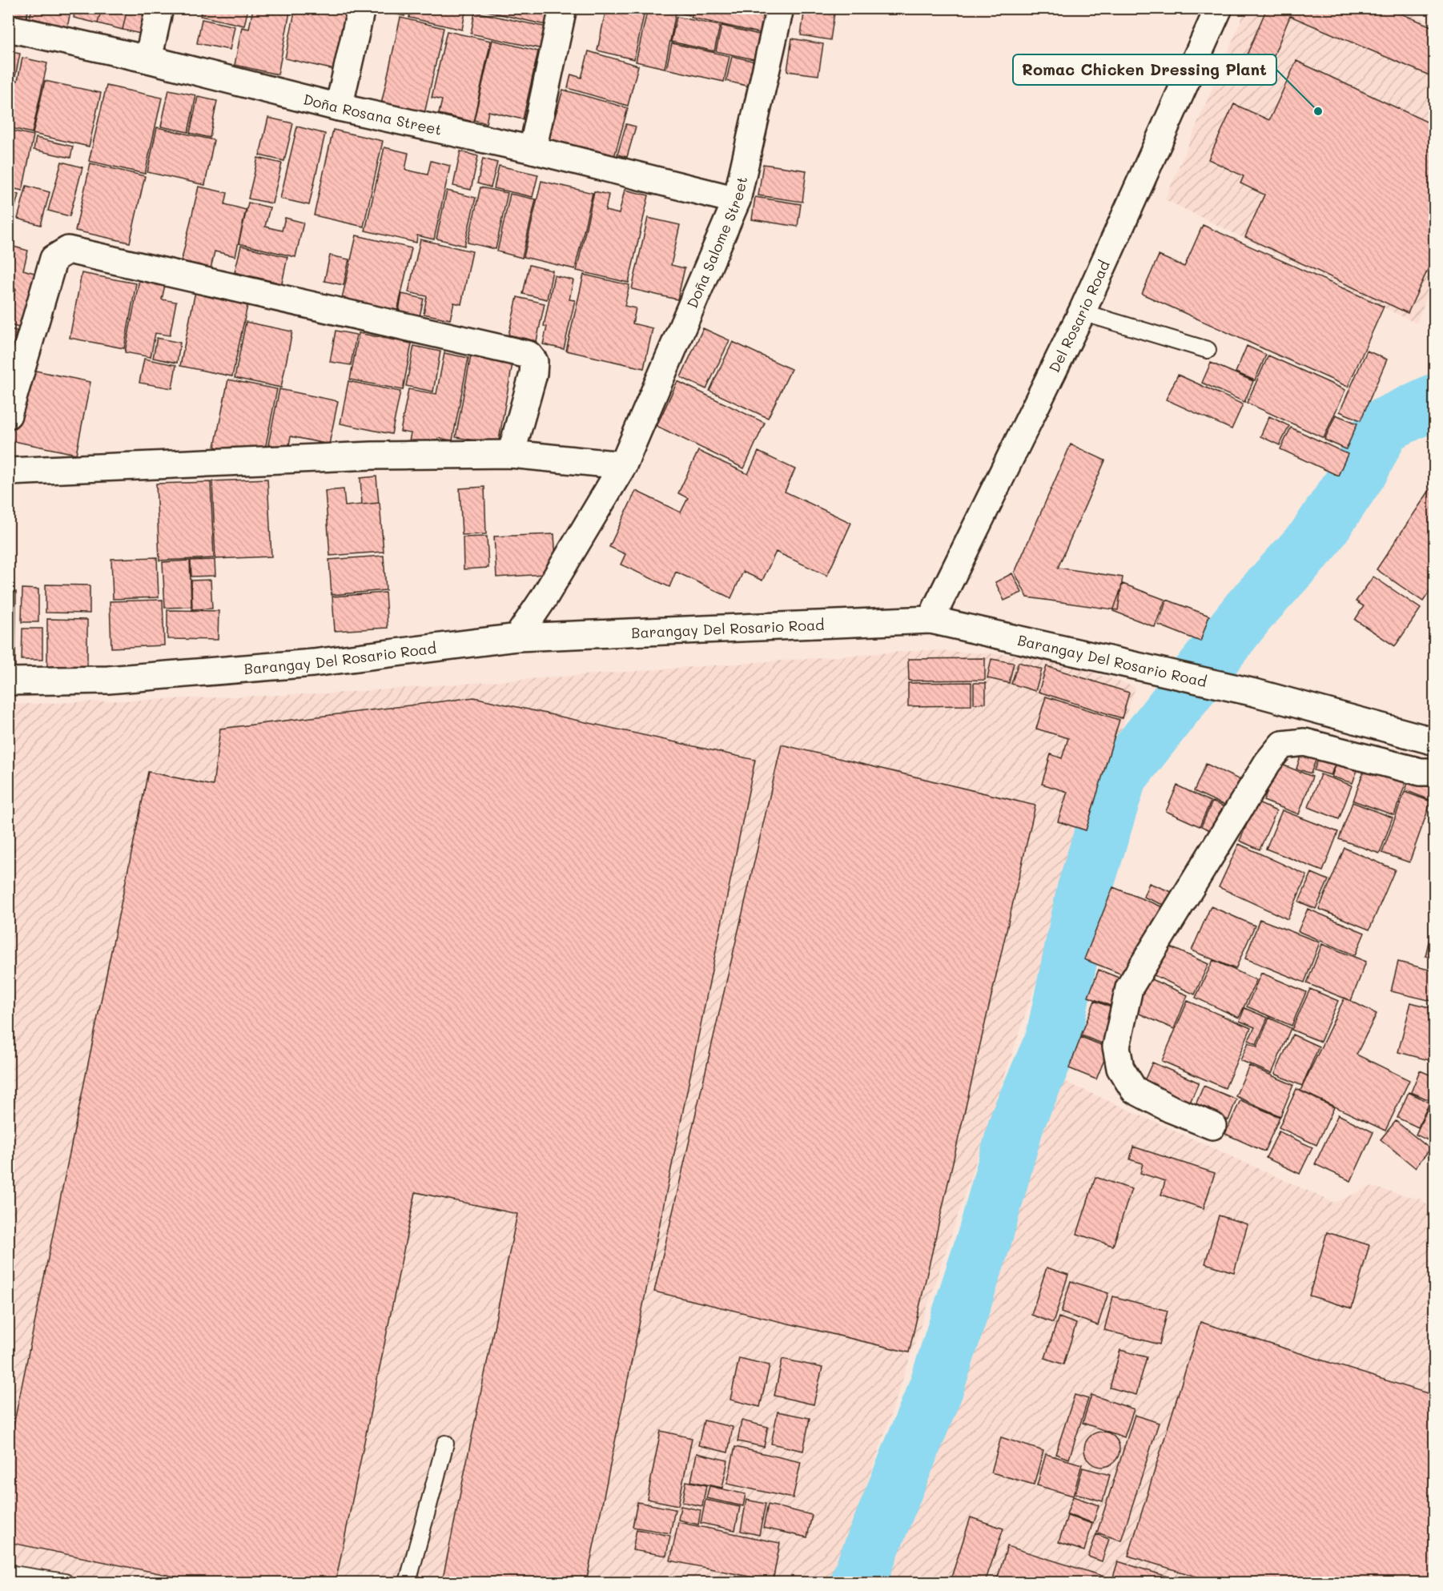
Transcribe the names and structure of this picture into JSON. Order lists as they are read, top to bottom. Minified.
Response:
{"streets":{"street":["Doña Rosana Street","Doña Salome Street","Del Rosario Road","Barangay Del Rosario Road"]},"crossings":[["Doña Rosana Street","Doña Salome Street"],["Doña Salome Street","Barangay Del Rosario Road"],["Del Rosario Road","Barangay Del Rosario Road"]],"places":["Romac Chicken Dressing Plant"]}
